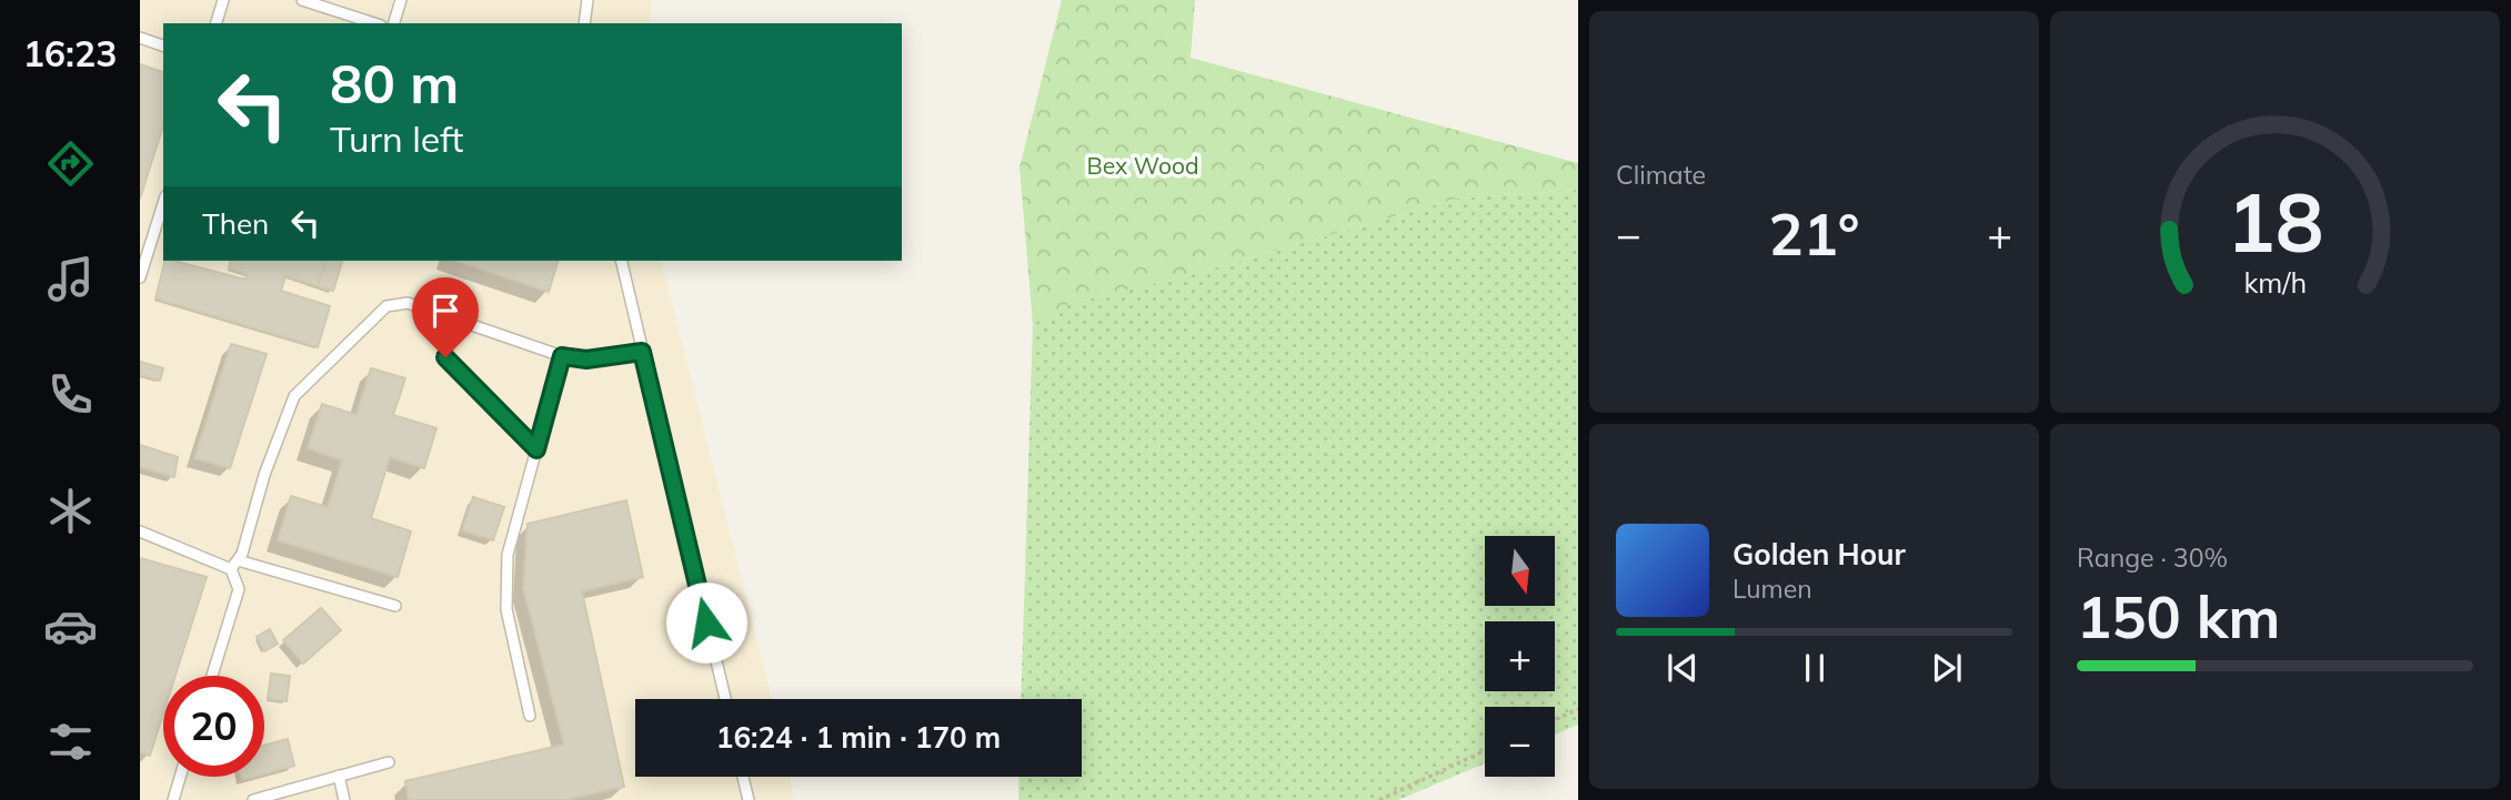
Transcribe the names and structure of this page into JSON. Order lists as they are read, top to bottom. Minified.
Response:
{"parks":["Bex Wood"],"north":"bottom","page":{"tabs":"16:23","tile":["Climate",["Range · 30%","150 km"]],"turn":["80 m","Turn left"],"then":"Then","heat":["−","21°","+"],"song":["Golden Hour","Lumen"],"map_buttons":["+","−"],"limit":"20","trip":"16:24 · 1 min · 170 m","gauge":["18","km/h"]}}
